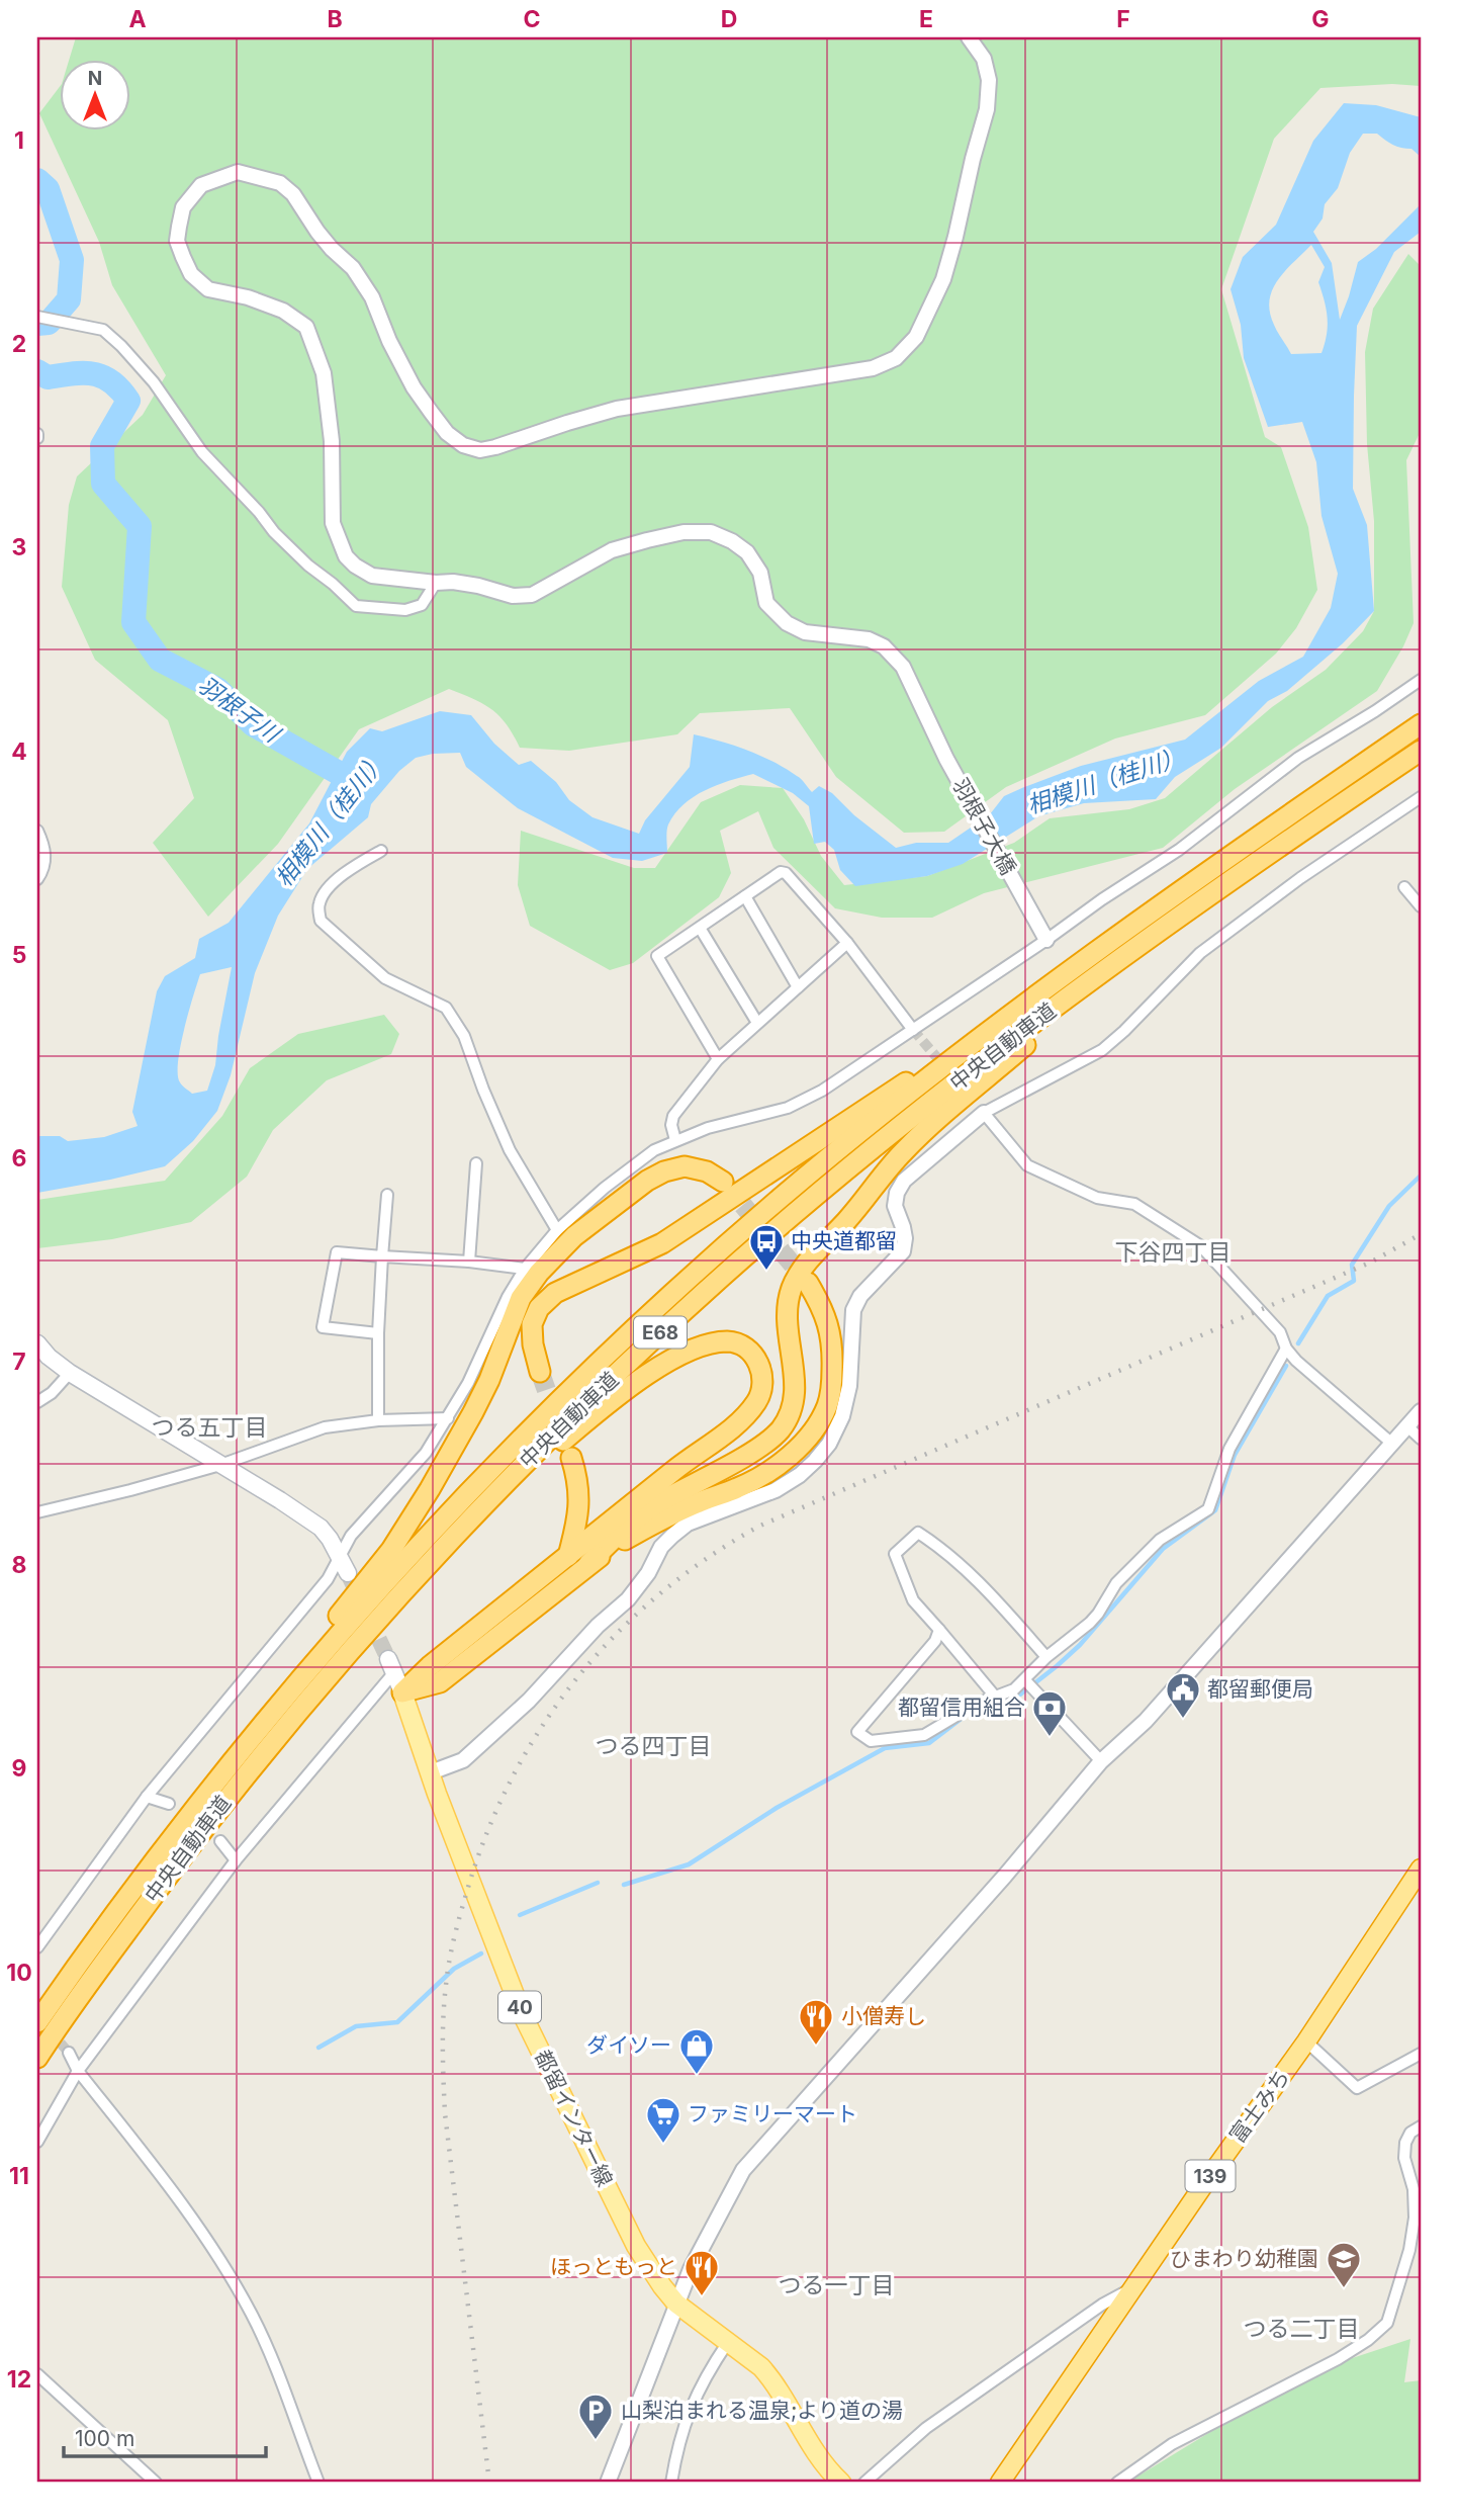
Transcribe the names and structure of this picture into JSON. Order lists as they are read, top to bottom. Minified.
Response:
{"streets":{"highway":["中央自動車道","E68","富士みち","139"],"main road":["40","都留インター線"],"street":["羽根子大橋"]},"districts":["下谷四丁目","つる五丁目","つる四丁目","つる一丁目","つる二丁目"],"water":["羽根子川","相模川（桂川）"],"places":{"bus stop":["中央道都留"],"public building":["都留郵便局"],"bank":["都留信用組合"],"restaurant":["小僧寿し","ほっともっと"],"shop":["ダイソー"],"supermarket":["ファミリーマート"],"school or university":["ひまわり幼稚園"],"parking":["山梨泊まれる温泉;より道の湯"]},"scale_bar":"100 m","north":"top","grid":{"columns":["A","B","C","D","E","F","G"],"rows":["1","2","3","4","5","6","7","8","9","10","11","12"]}}
